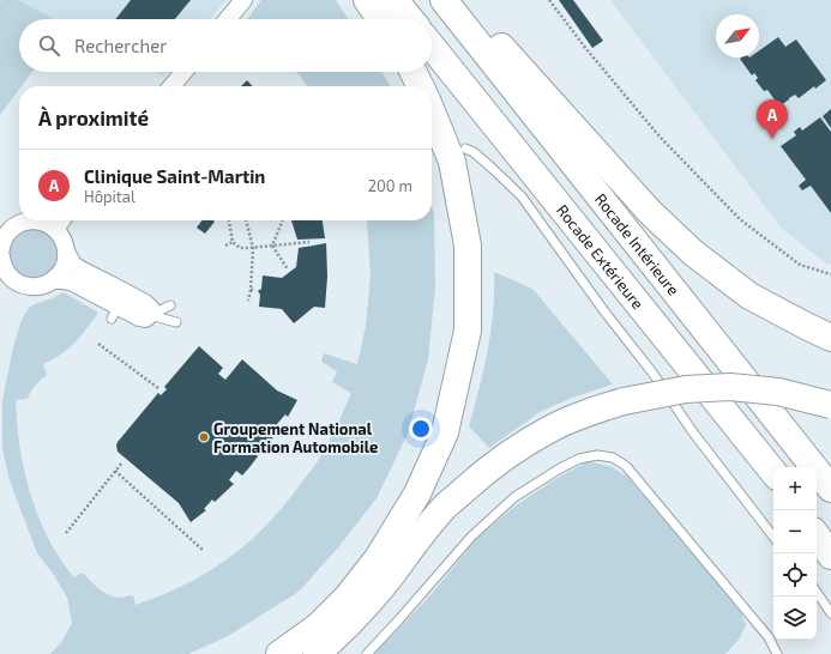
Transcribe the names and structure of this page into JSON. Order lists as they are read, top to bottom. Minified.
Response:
{"streets":{"highway":["Rocade Intérieure","Rocade Extérieure"]},"places":["Groupement National Formation Automobile"],"north":"top right","page":{"search":"Rechercher","heading":"À proximité","pins":"A","list":[{"mark":"A","name":"Clinique Saint-Martin","note":"Hôpital","value":"200 m"}],"map_buttons":["+","−"]}}
